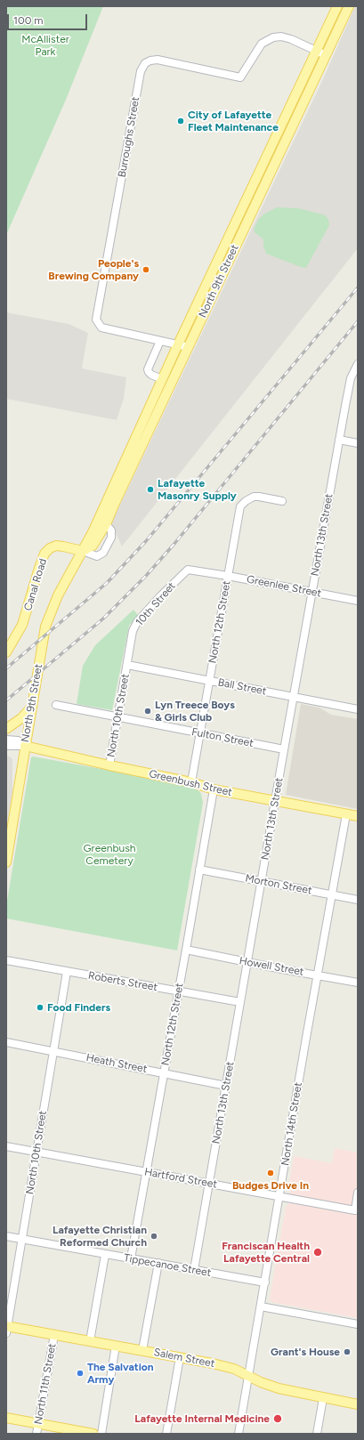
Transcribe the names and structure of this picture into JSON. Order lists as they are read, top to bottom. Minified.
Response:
{"streets":{"main road":["North 9th Street","Canal Road","Greenbush Street","Salem Street"],"street":["Burroughs Street","North 13th Street","Greenlee Street","10th Street","North 12th Street","Ball Street","North 10th Street","Fulton Street","Morton Street","Howell Street","Roberts Street","Heath Street","North 14th Street","Hartford Street","Tippecanoe Street","North 11th Street"]},"crossings":[["Burroughs Street","North 9th Street"],["North 9th Street","Canal Road"],["North 9th Street","Greenbush Street"],["North 13th Street","Greenlee Street"],["North 13th Street","Ball Street"],["North 13th Street","Fulton Street"],["North 13th Street","Greenbush Street"],["North 13th Street","Morton Street"],["North 13th Street","Howell Street"],["North 13th Street","Roberts Street"],["North 13th Street","Heath Street"],["North 13th Street","Hartford Street"],["North 13th Street","Tippecanoe Street"],["Greenlee Street","10th Street"],["Greenlee Street","North 12th Street"],["10th Street","Ball Street"],["10th Street","North 10th Street"],["North 12th Street","Ball Street"],["North 12th Street","Fulton Street"],["North 12th Street","Greenbush Street"],["North 12th Street","Morton Street"],["North 12th Street","Howell Street"],["North 12th Street","Roberts Street"],["North 12th Street","Heath Street"],["North 12th Street","Hartford Street"],["North 12th Street","Tippecanoe Street"],["Ball Street","North 10th Street"],["North 10th Street","Fulton Street"],["North 10th Street","Greenbush Street"],["North 10th Street","Roberts Street"],["North 10th Street","Heath Street"],["North 10th Street","Hartford Street"],["North 10th Street","Tippecanoe Street"],["North 10th Street","Salem Street"],["Greenbush Street","North 14th Street"],["Morton Street","North 14th Street"],["Howell Street","North 14th Street"],["North 14th Street","Hartford Street"],["North 14th Street","Tippecanoe Street"],["North 14th Street","Salem Street"],["Salem Street","North 11th Street"]],"parks":["McAllister Park","Greenbush Cemetery"],"places":["City of Lafayette Fleet Maintenance","People's Brewing Company","Lafayette Masonry Supply","Lyn Treece Boys & Girls Club","Food Finders","Budges Drive In","Lafayette Christian Reformed Church","Franciscan Health Lafayette Central","Grant's House","The Salvation Army","Lafayette Internal Medicine"],"scale_bar":"100 m"}
